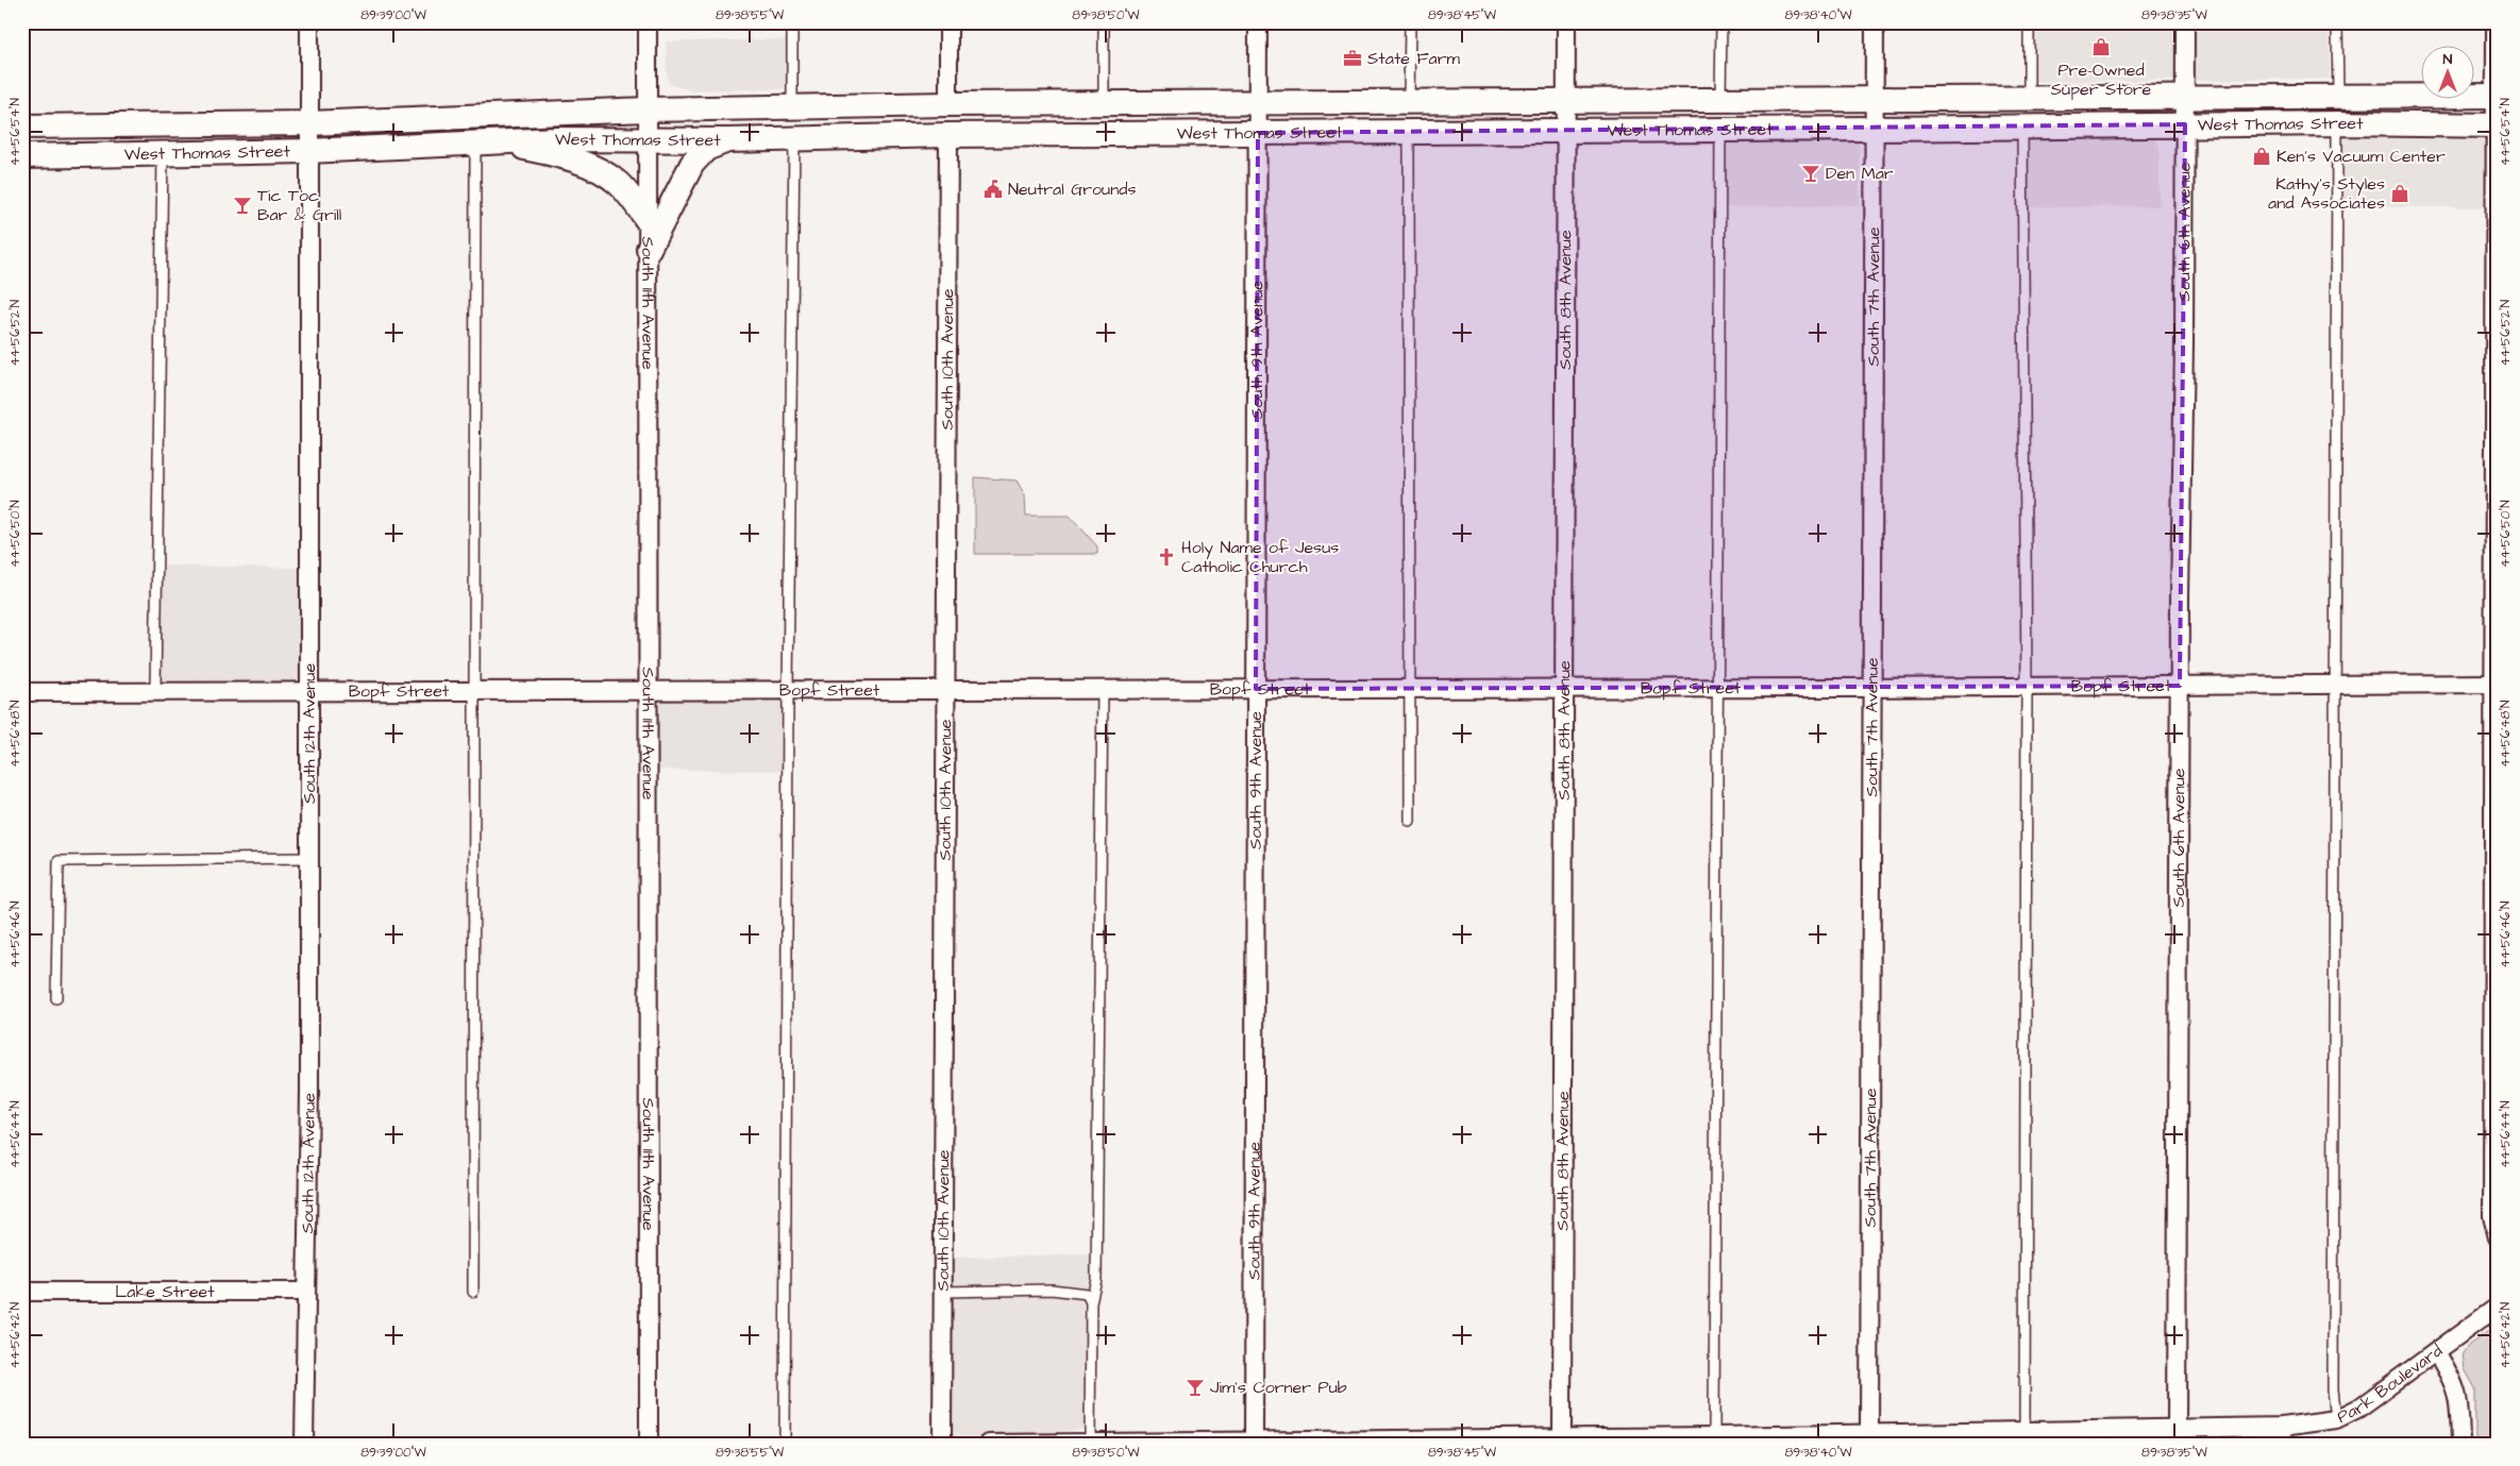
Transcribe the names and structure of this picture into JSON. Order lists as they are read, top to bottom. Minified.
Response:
{"streets":{"main road":["West Thomas Street"],"street":["South 6th Avenue","South 7th Avenue","South 8th Avenue","South 11th Avenue","South 9th Avenue","South 10th Avenue","Bopf Street","South 12th Avenue","Lake Street","Park Boulevard"]},"crossings":[["West Thomas Street","South 6th Avenue"],["West Thomas Street","South 7th Avenue"],["West Thomas Street","South 8th Avenue"],["West Thomas Street","South 11th Avenue"],["West Thomas Street","South 9th Avenue"],["West Thomas Street","South 10th Avenue"],["West Thomas Street","South 12th Avenue"],["South 6th Avenue","Bopf Street"],["South 6th Avenue","Park Boulevard"],["South 7th Avenue","Bopf Street"],["South 7th Avenue","Park Boulevard"],["South 8th Avenue","Bopf Street"],["South 8th Avenue","Park Boulevard"],["South 11th Avenue","Bopf Street"],["South 9th Avenue","Bopf Street"],["South 9th Avenue","Park Boulevard"],["South 10th Avenue","Bopf Street"],["Bopf Street","South 12th Avenue"],["South 12th Avenue","Lake Street"]],"places":{"shop":["Pre-Owned Super Store","Ken's Vacuum Center","Kathy's Styles and Associates"],"office":["State Farm"],"bar":["Den Mar","Tic Toc Bar & Grill","Jim's Corner Pub"],"public building":["Neutral Grounds"],"church":["Holy Name of Jesus Catholic Church"]},"north":"top","coordinates":["89°39'00\"W","89°38'55\"W","89°38'50\"W","89°38'45\"W","89°38'40\"W","89°38'35\"W","44°56'54\"N","44°56'52\"N","44°56'50\"N","44°56'48\"N","44°56'46\"N","44°56'44\"N","44°56'42\"N"]}
